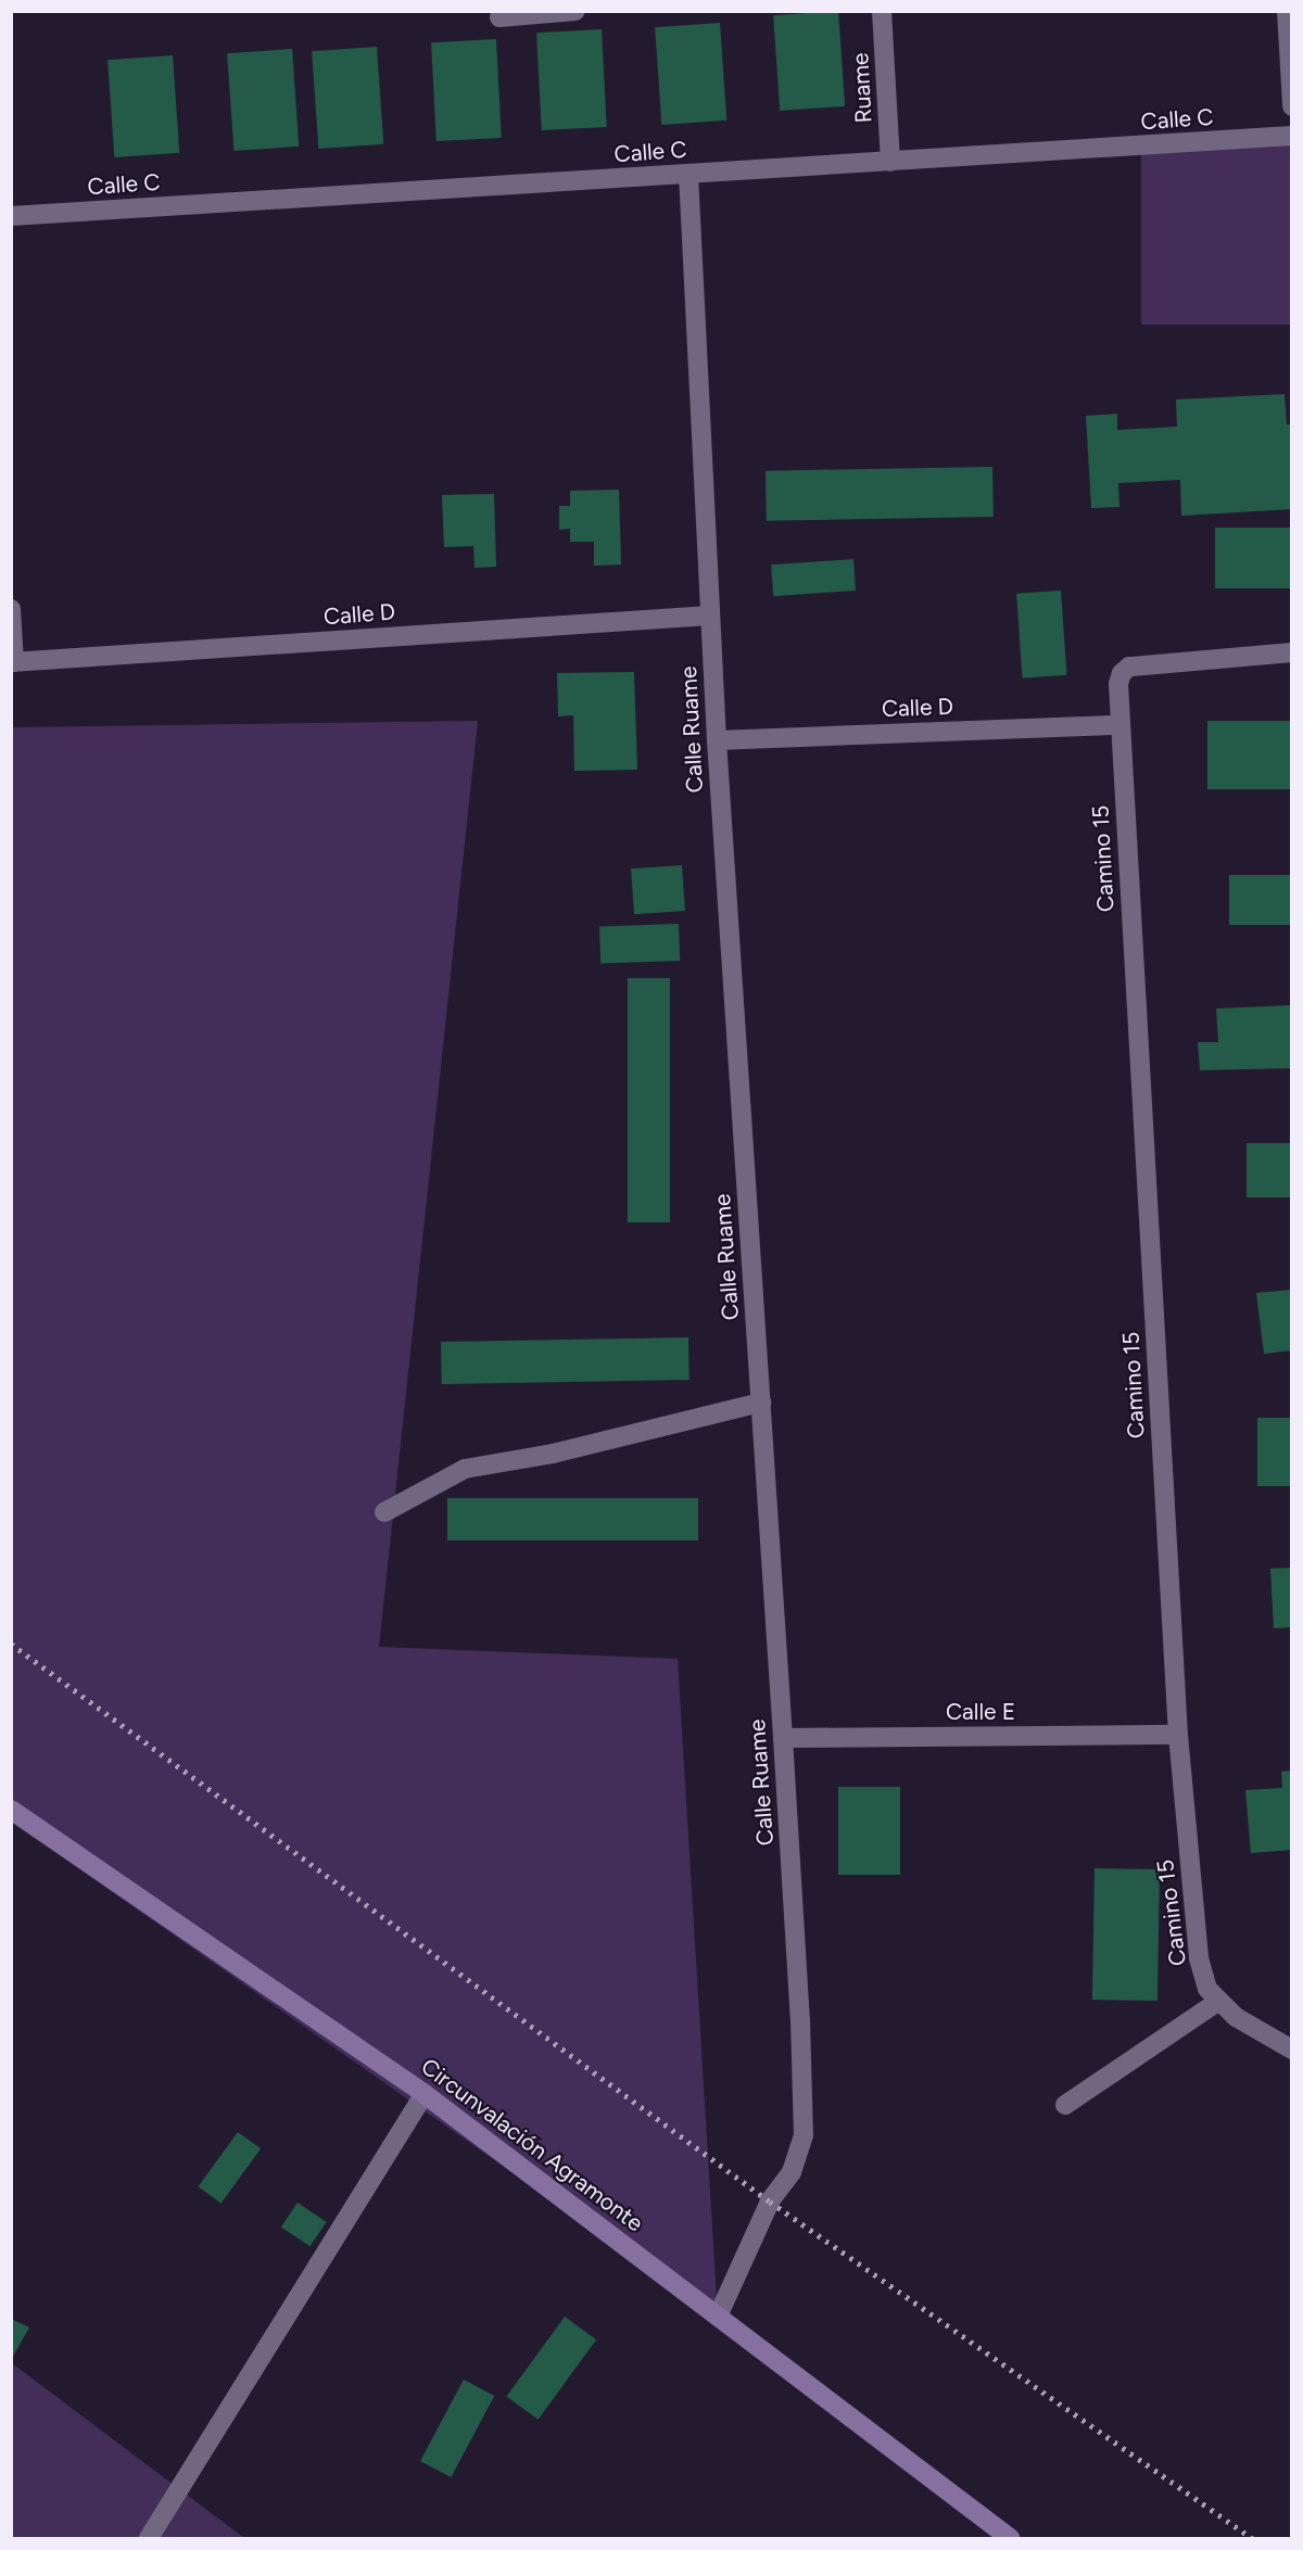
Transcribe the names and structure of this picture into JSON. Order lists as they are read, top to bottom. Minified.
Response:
{"streets":{"main road":["Circunvalación Agramonte"],"street":["Ruame","Calle C","Calle D","Calle Ruame","Camino 15","Calle E"]},"crossings":[["Ruame","Calle C"],["Calle C","Calle Ruame"],["Calle D","Calle Ruame"],["Calle D","Camino 15"],["Calle Ruame","Calle E"],["Calle Ruame","Circunvalación Agramonte"],["Camino 15","Calle E"]]}
